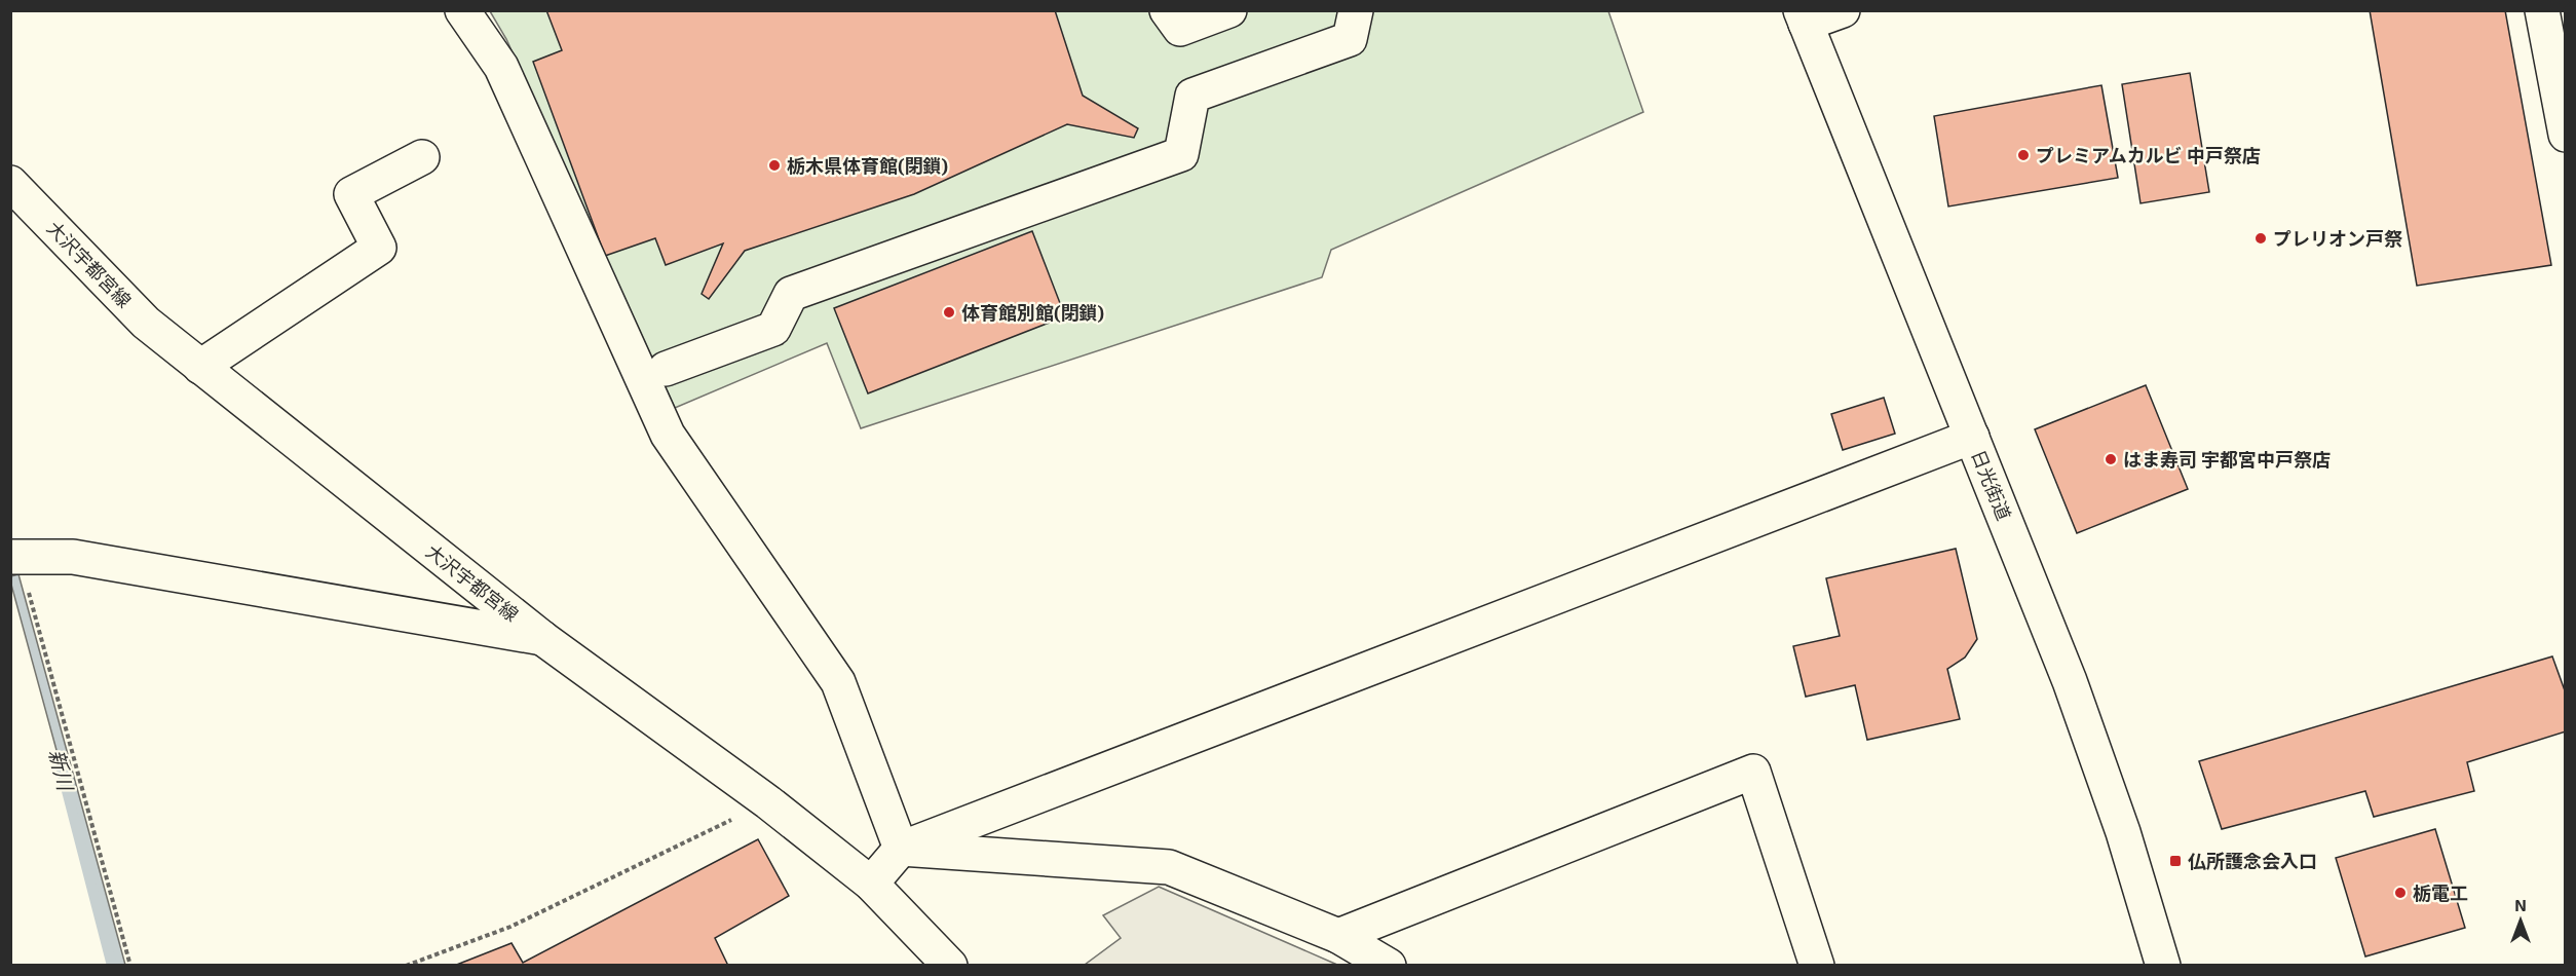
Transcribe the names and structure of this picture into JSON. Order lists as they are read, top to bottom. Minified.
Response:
{"streets":{"main road":["大沢宇都宮線","日光街道"]},"water":["新川"],"places":{"other":["プレミアムカルビ 中戸祭店","栃木県体育館(閉鎖)","プレリオン戸祭","体育館別館(閉鎖)","はま寿司 宇都宮中戸祭店","栃電工"],"transit":["仏所護念会入口"]},"north":"top"}
